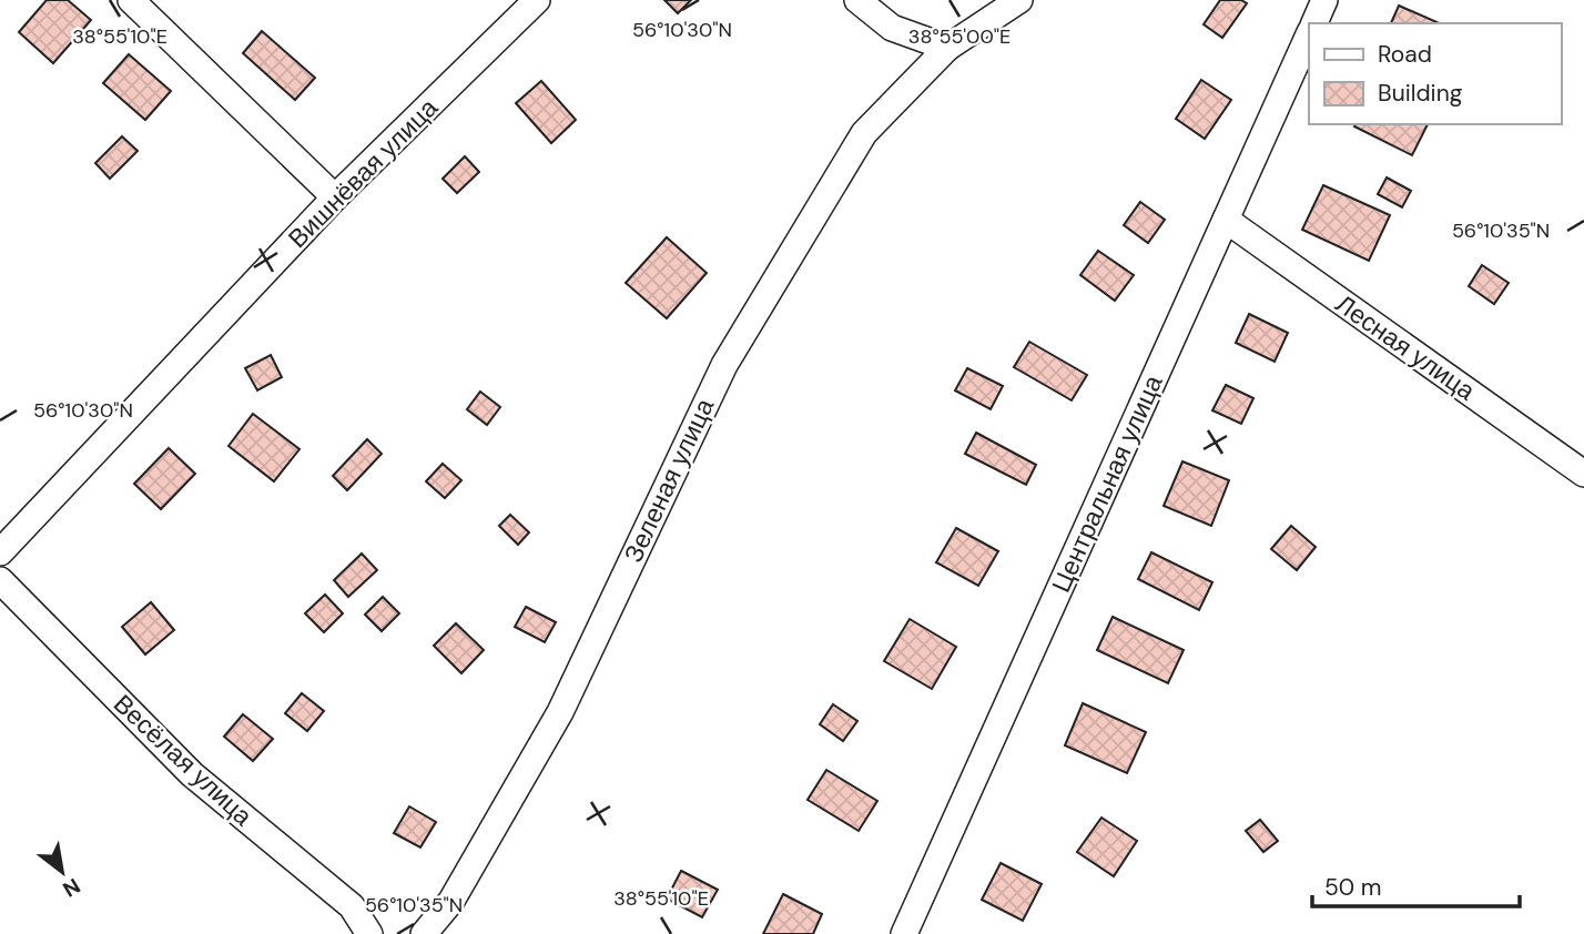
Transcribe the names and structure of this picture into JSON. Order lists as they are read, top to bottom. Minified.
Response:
{"streets":{"street":["Вишнёвая улица","Лесная улица","Зеленая улица","Центральная улица","Весёлая улица"]},"crossings":[["Лесная улица","Центральная улица"]],"legend":["Road","Building"],"scale_bar":"50 m","north":"bottom right","coordinates":["56°10'30\"N","38°55'10\"E","38°55'00\"E","56°10'35\"N"]}
